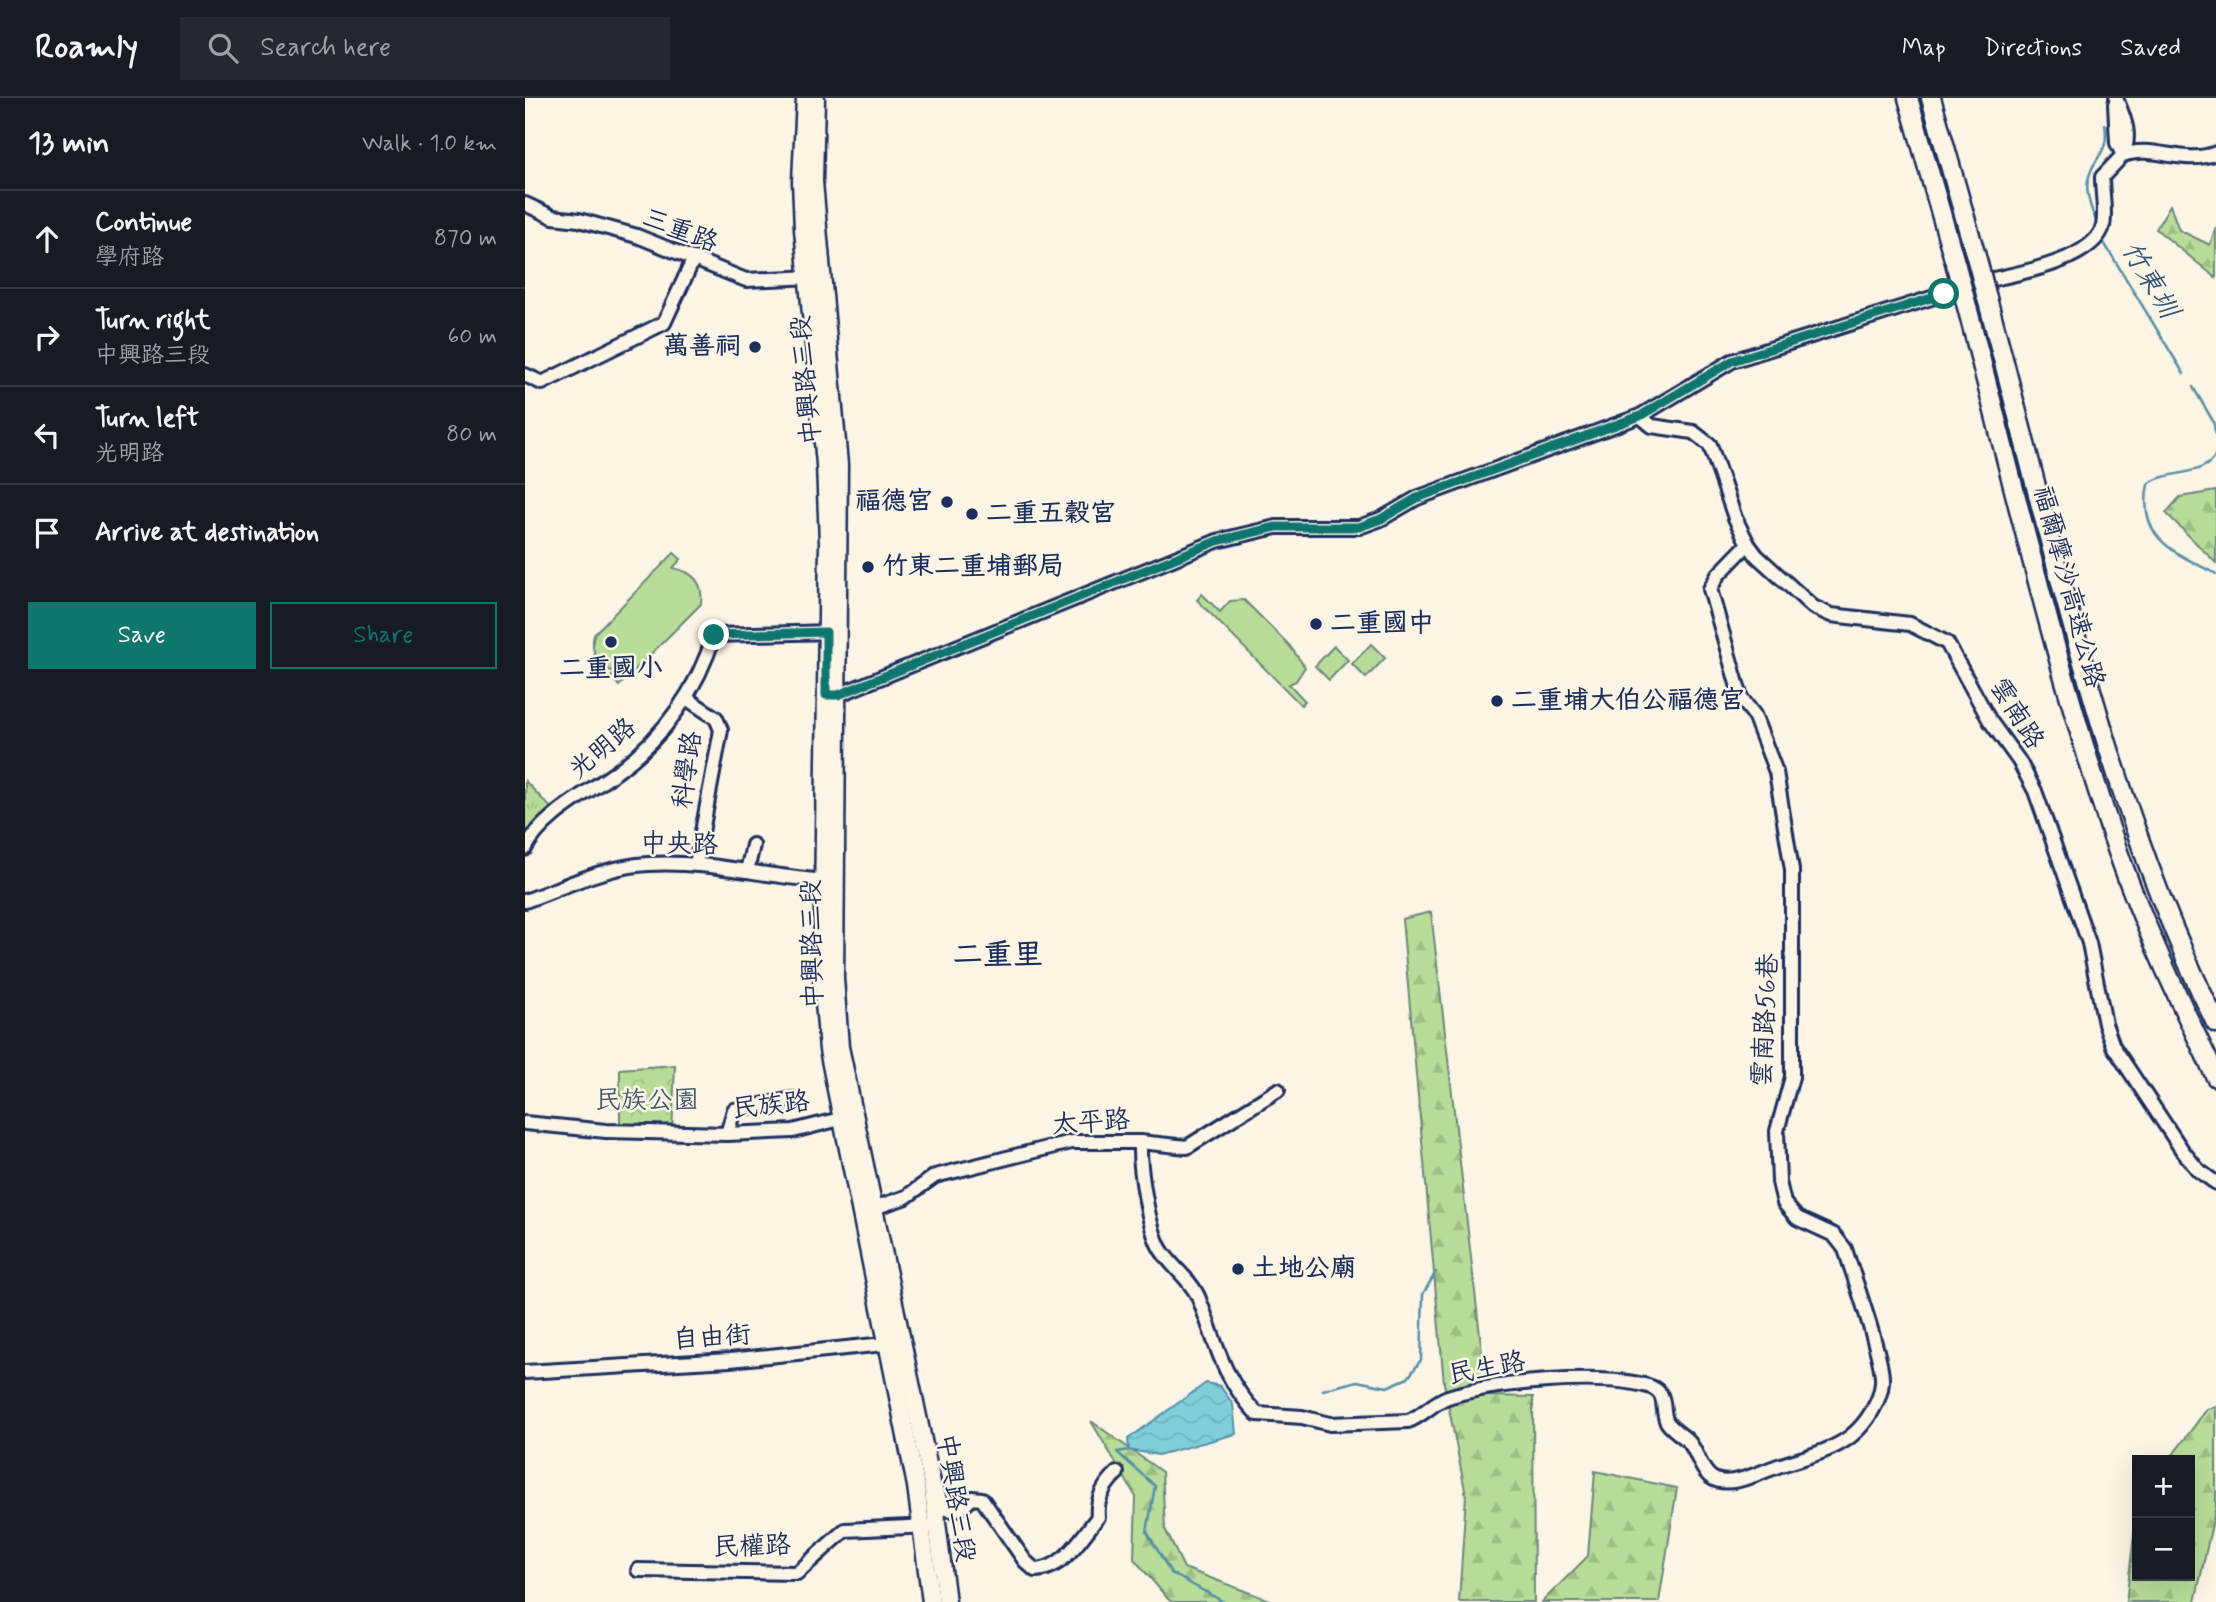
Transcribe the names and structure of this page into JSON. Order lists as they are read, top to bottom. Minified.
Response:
{"streets":{"highway":["福爾摩沙高速公路"],"main road":["中興路三段"],"street":["三重路","雲南路","光明路","科學路","中央路","雲南路56巷","民族路","太平路","自由街","民生路","民權路"]},"crossings":[["三重路","中興路三段"],["中興路三段","光明路"],["中興路三段","中央路"],["中興路三段","民族路"],["中興路三段","太平路"],["中興路三段","自由街"],["中興路三段","民權路"],["雲南路","雲南路56巷"],["光明路","科學路"],["科學路","中央路"],["雲南路56巷","民生路"],["太平路","民生路"]],"districts":["二重里"],"water":["竹東圳"],"parks":["民族公園"],"places":["萬善祠","福德宮","二重五穀宮","竹東二重埔郵局","二重國中","二重國小","二重埔大伯公福德宮","土地公廟"],"page":{"header":"Roamly","search":"Search here","nav":["Map","Directions","Saved"],"heading":["13 min","Walk · 1.0 km"],"list":[["Continue","學府路","870 m"],["Turn right","中興路三段","60 m"],["Turn left","光明路","80 m"],"Arrive at destination"],"buttons":["Save","Share"],"map_buttons":["+","−"]}}
